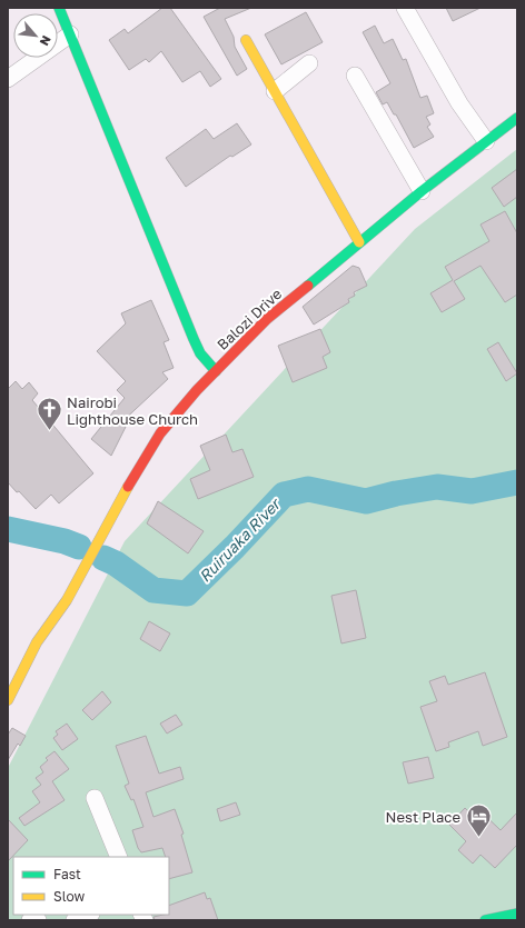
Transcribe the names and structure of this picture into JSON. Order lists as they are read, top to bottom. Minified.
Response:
{"streets":{"street":["Balozi Drive"]},"water":["Ruiruaka River"],"places":{"church":["Nairobi Lighthouse Church"],"hotel":["Nest Place"]},"legend":["Fast","Slow"],"north":"bottom right"}
